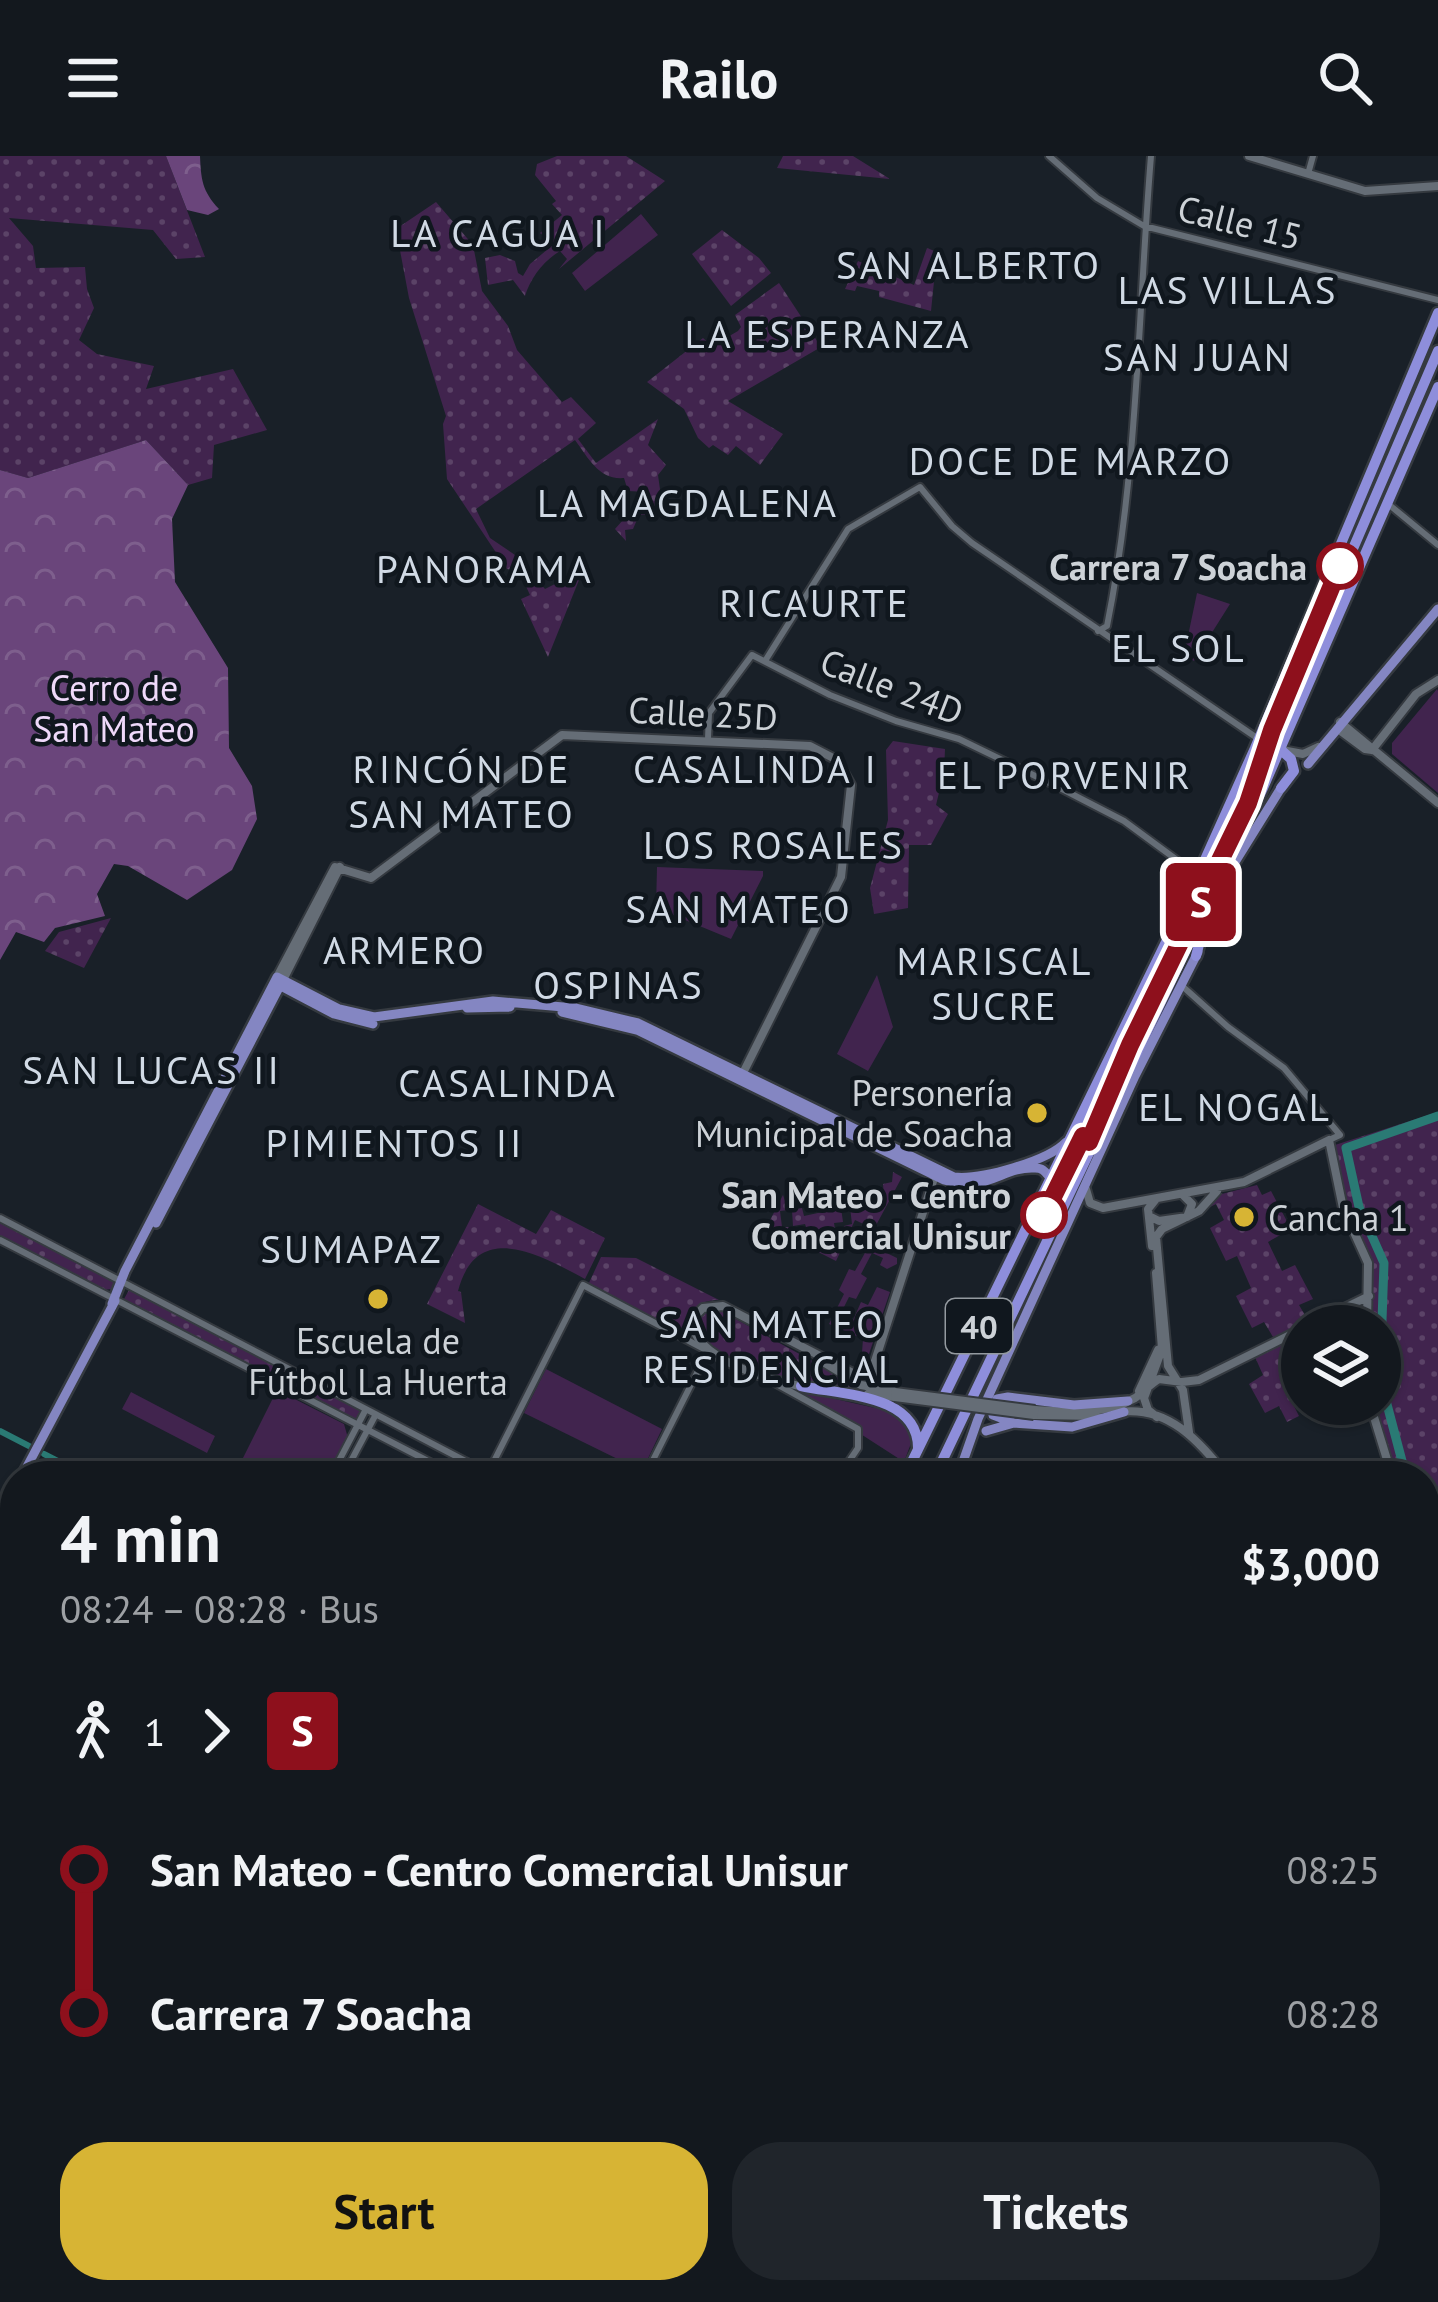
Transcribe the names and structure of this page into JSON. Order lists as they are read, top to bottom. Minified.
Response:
{"streets":{"highway":["40"],"main road":["Calle 25D"],"street":["Calle 15","Calle 24D"]},"crossings":[["Calle 24D","Calle 25D"],["Calle 24D","40"]],"districts":["LA CAGUA I","SAN ALBERTO","LAS VILLAS","LA ESPERANZA","SAN JUAN","DOCE DE MARZO","LA MAGDALENA","PANORAMA","RICAURTE","EL SOL","RINCÓN DE SAN MATEO","CASALINDA I","EL PORVENIR","LOS ROSALES","SAN MATEO","ARMERO","MARISCAL SUCRE","OSPINAS","SAN LUCAS II","CASALINDA","EL NOGAL","PIMIENTOS II","SUMAPAZ","SAN MATEO RESIDENCIAL"],"parks":["Cerro de San Mateo"],"places":["Carrera 7 Soacha","Personería Municipal de Soacha","San Mateo - Centro Comercial Unisur","Cancha 1","Escuela de Fútbol La Huerta"],"lines":["bus line S"],"page":{"header":"Railo","on_map":"S","heading":["4 min","08:24 – 08:28 · Bus","$3,000"],"legs":["1","S"],"list":[{"name":"San Mateo - Centro Comercial Unisur","value":"08:25"},{"name":"Carrera 7 Soacha","value":"08:28"}],"buttons":["Start","Tickets"]}}
